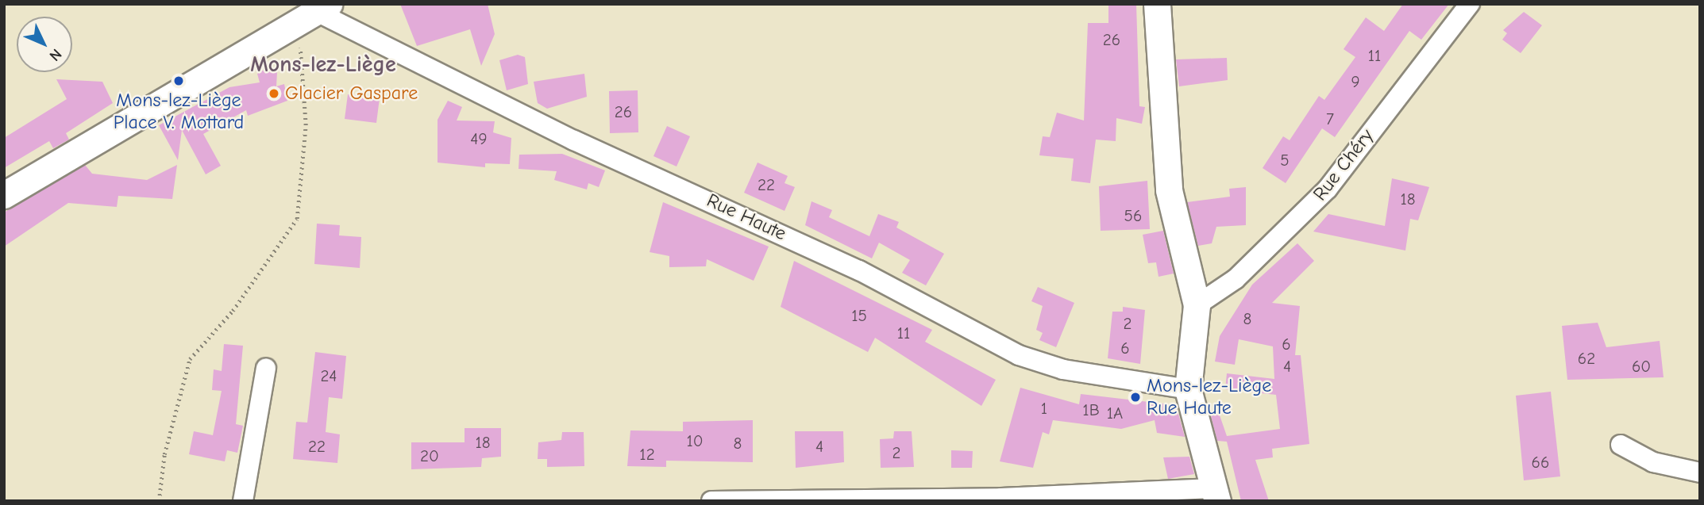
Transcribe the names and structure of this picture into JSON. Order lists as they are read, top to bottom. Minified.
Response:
{"streets":{"street":["Rue Chéry","Rue Haute"]},"districts":["Mons-lez-Liège"],"places":["Mons-lez-Liège Place V. Mottard","Glacier Gaspare","Mons-lez-Liège Rue Haute"],"house_numbers":["26","11","9","26","7","49","5","22","18","56","15","8","2","11","6","6","62","4","60","24","1","1B","1A","10","18","8","22","4","2","12","20","66"],"north":"bottom right"}
